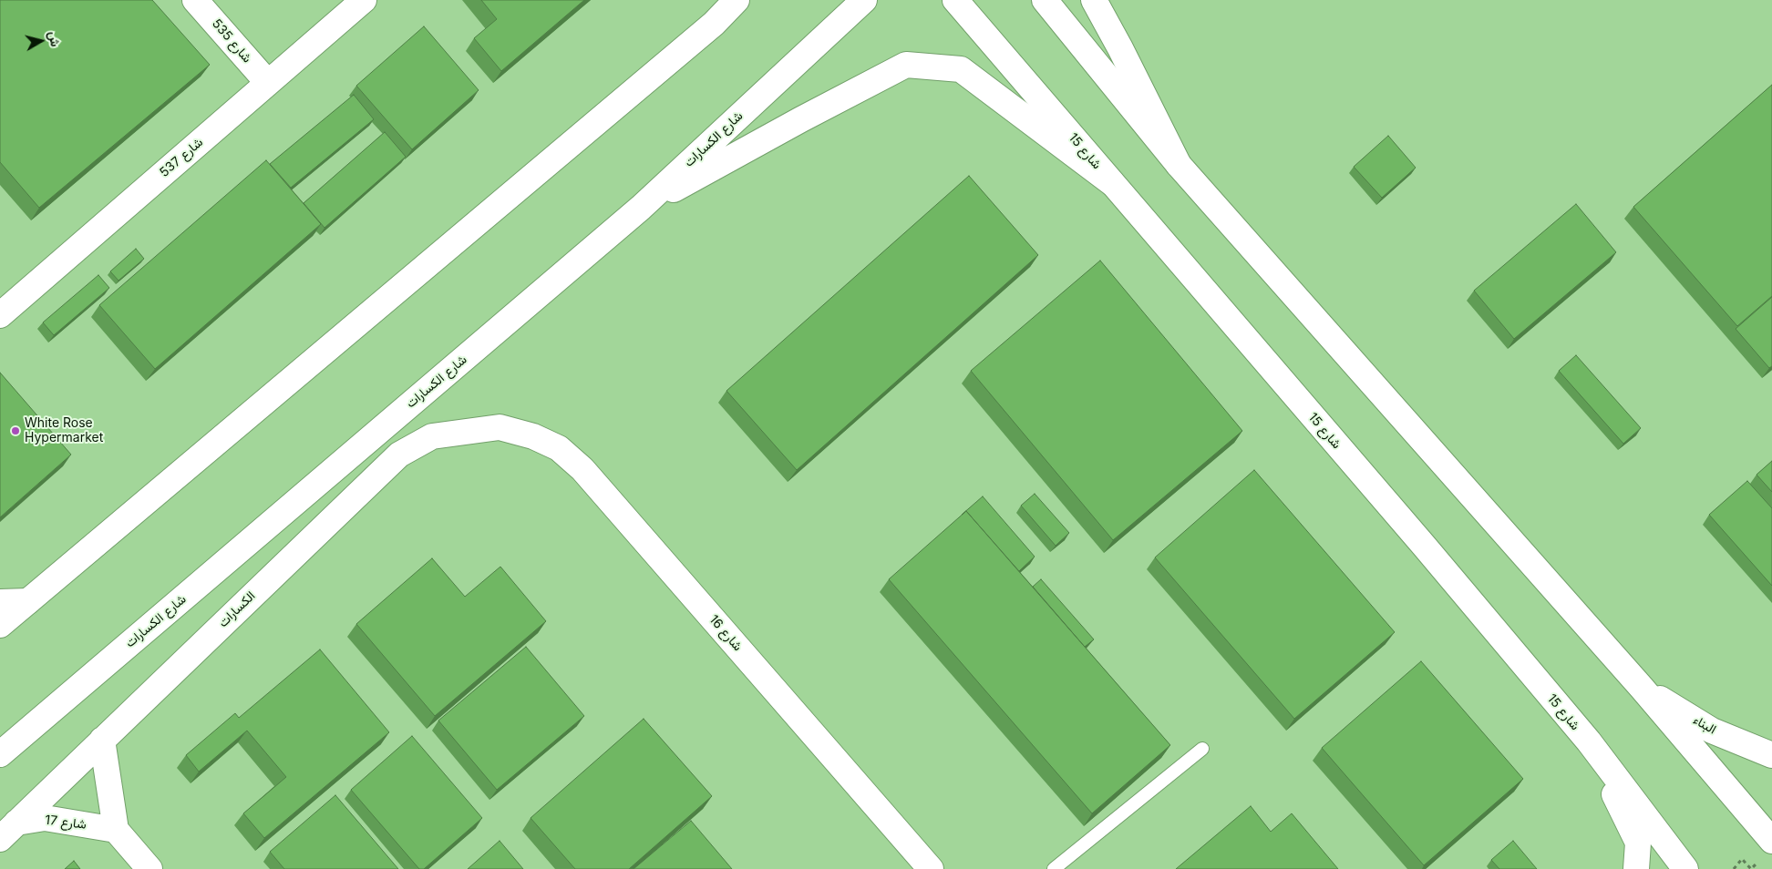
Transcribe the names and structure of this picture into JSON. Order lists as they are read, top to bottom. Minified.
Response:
{"streets":{"street":["شارع 535","شارع الكسارات","شارع 15","شارع 537","الكسارات","شارع 16","البناء","شارع 17"]},"crossings":[["شارع 535","شارع 537"],["الكسارات","شارع 16"],["الكسارات","شارع 17"]],"places":["White Rose Hypermarket"],"north":"right"}
